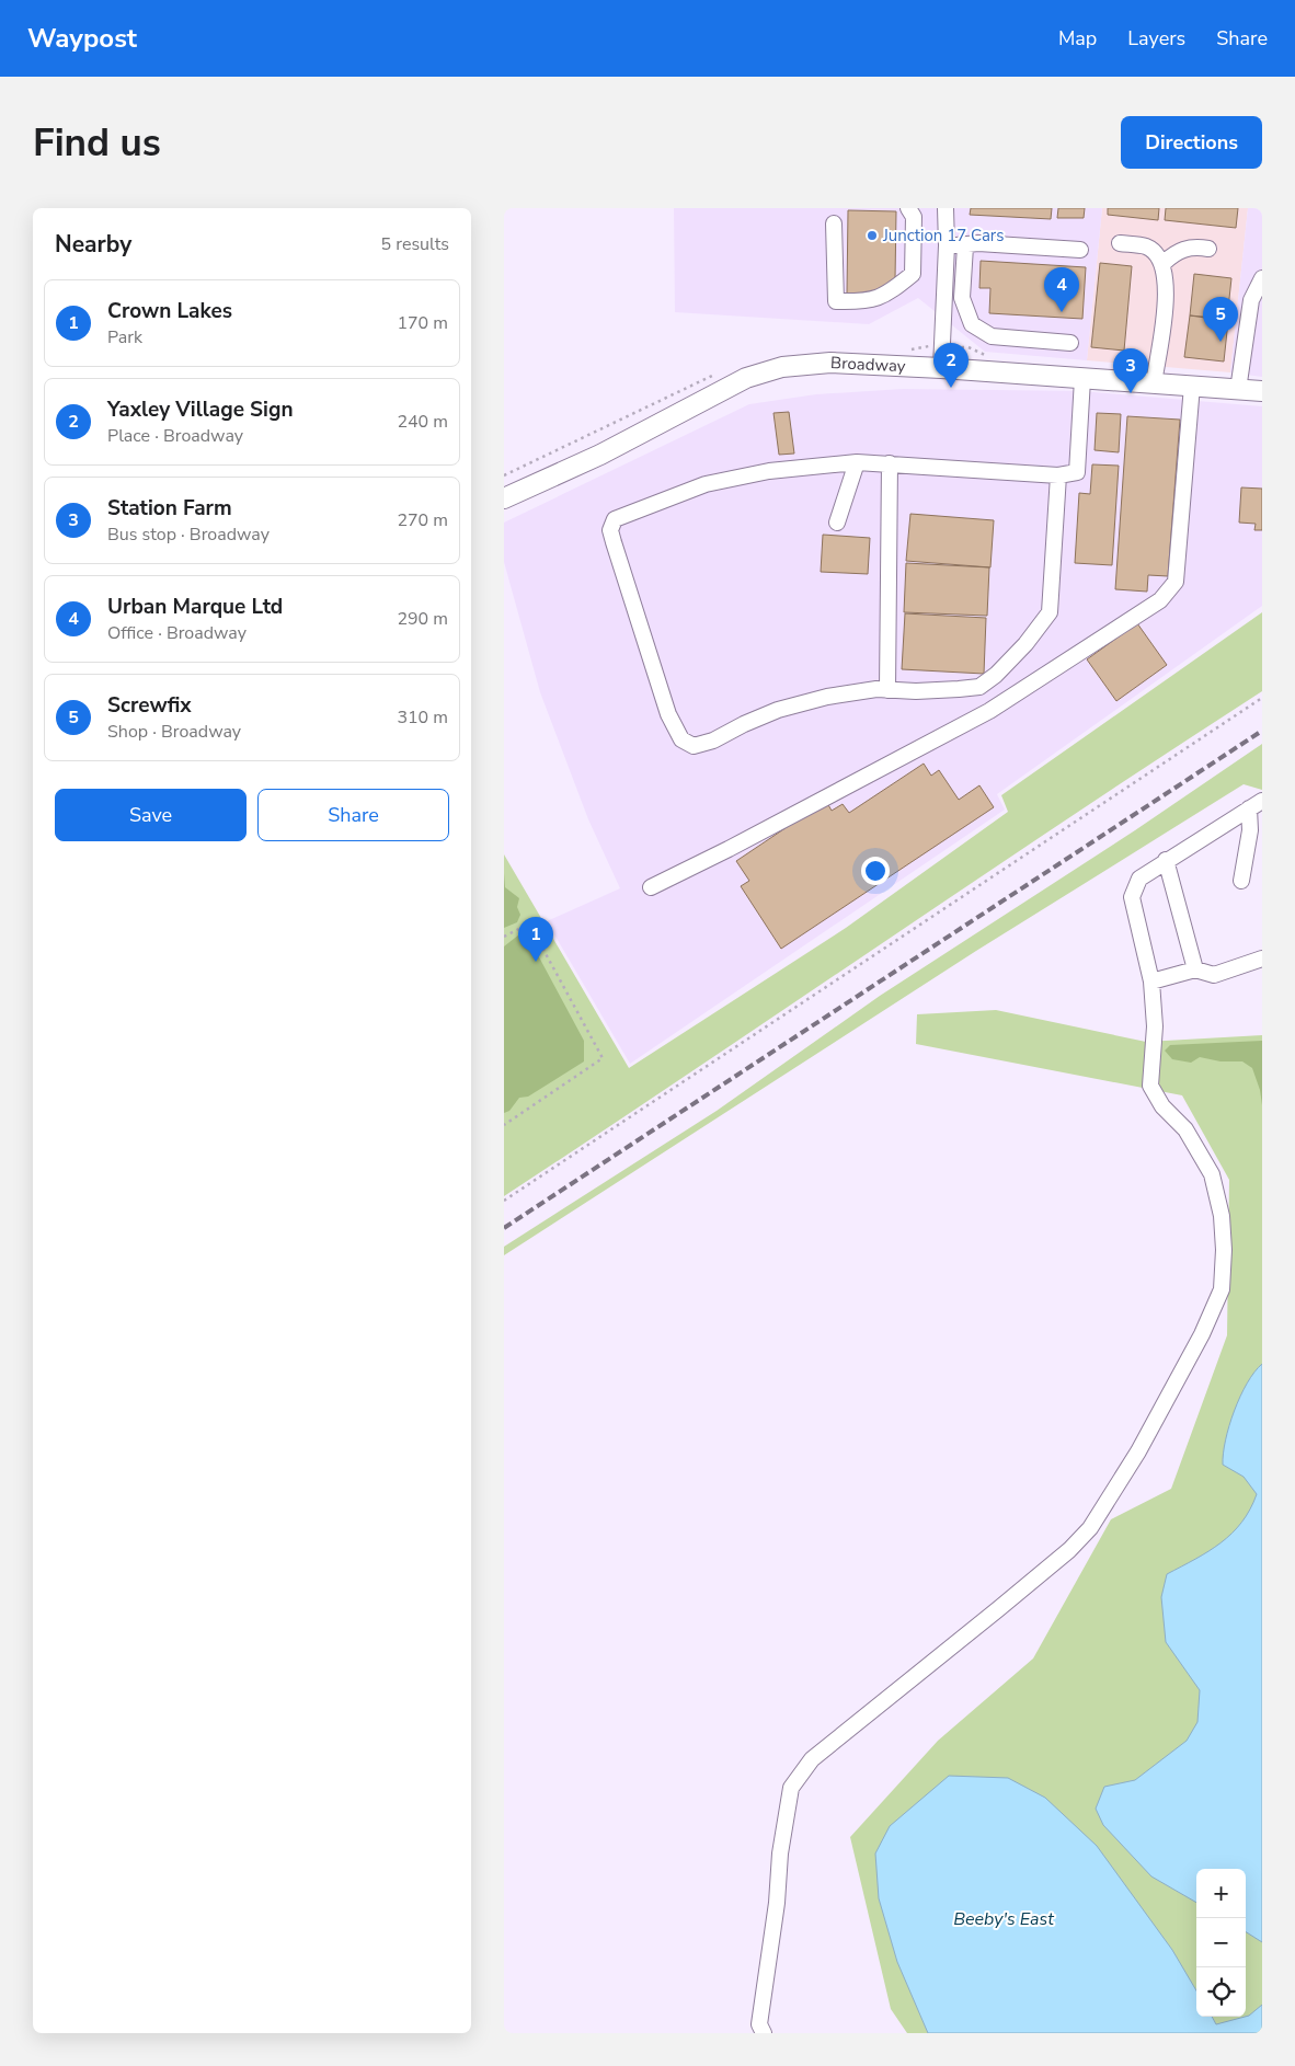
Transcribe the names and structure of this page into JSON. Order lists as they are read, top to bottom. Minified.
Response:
{"streets":{"main road":["Broadway"]},"water":["Beeby's East"],"places":["Junction 17 Cars"],"page":{"header":"Waypost","nav":["Map","Layers","Share"],"buttons":["Directions",["Save","Share"]],"title":"Find us","heading":["Nearby","5 results"],"pins":["4","5","2","3","1"],"list":[{"mark":"1","name":"Crown Lakes","note":"Park","value":"170 m"},{"mark":"2","name":"Yaxley Village Sign","note":"Place · Broadway","value":"240 m"},{"mark":"3","name":"Station Farm","note":"Bus stop · Broadway","value":"270 m"},{"mark":"4","name":"Urban Marque Ltd","note":"Office · Broadway","value":"290 m"},{"mark":"5","name":"Screwfix","note":"Shop · Broadway","value":"310 m"}],"map_buttons":["+","−"]}}
